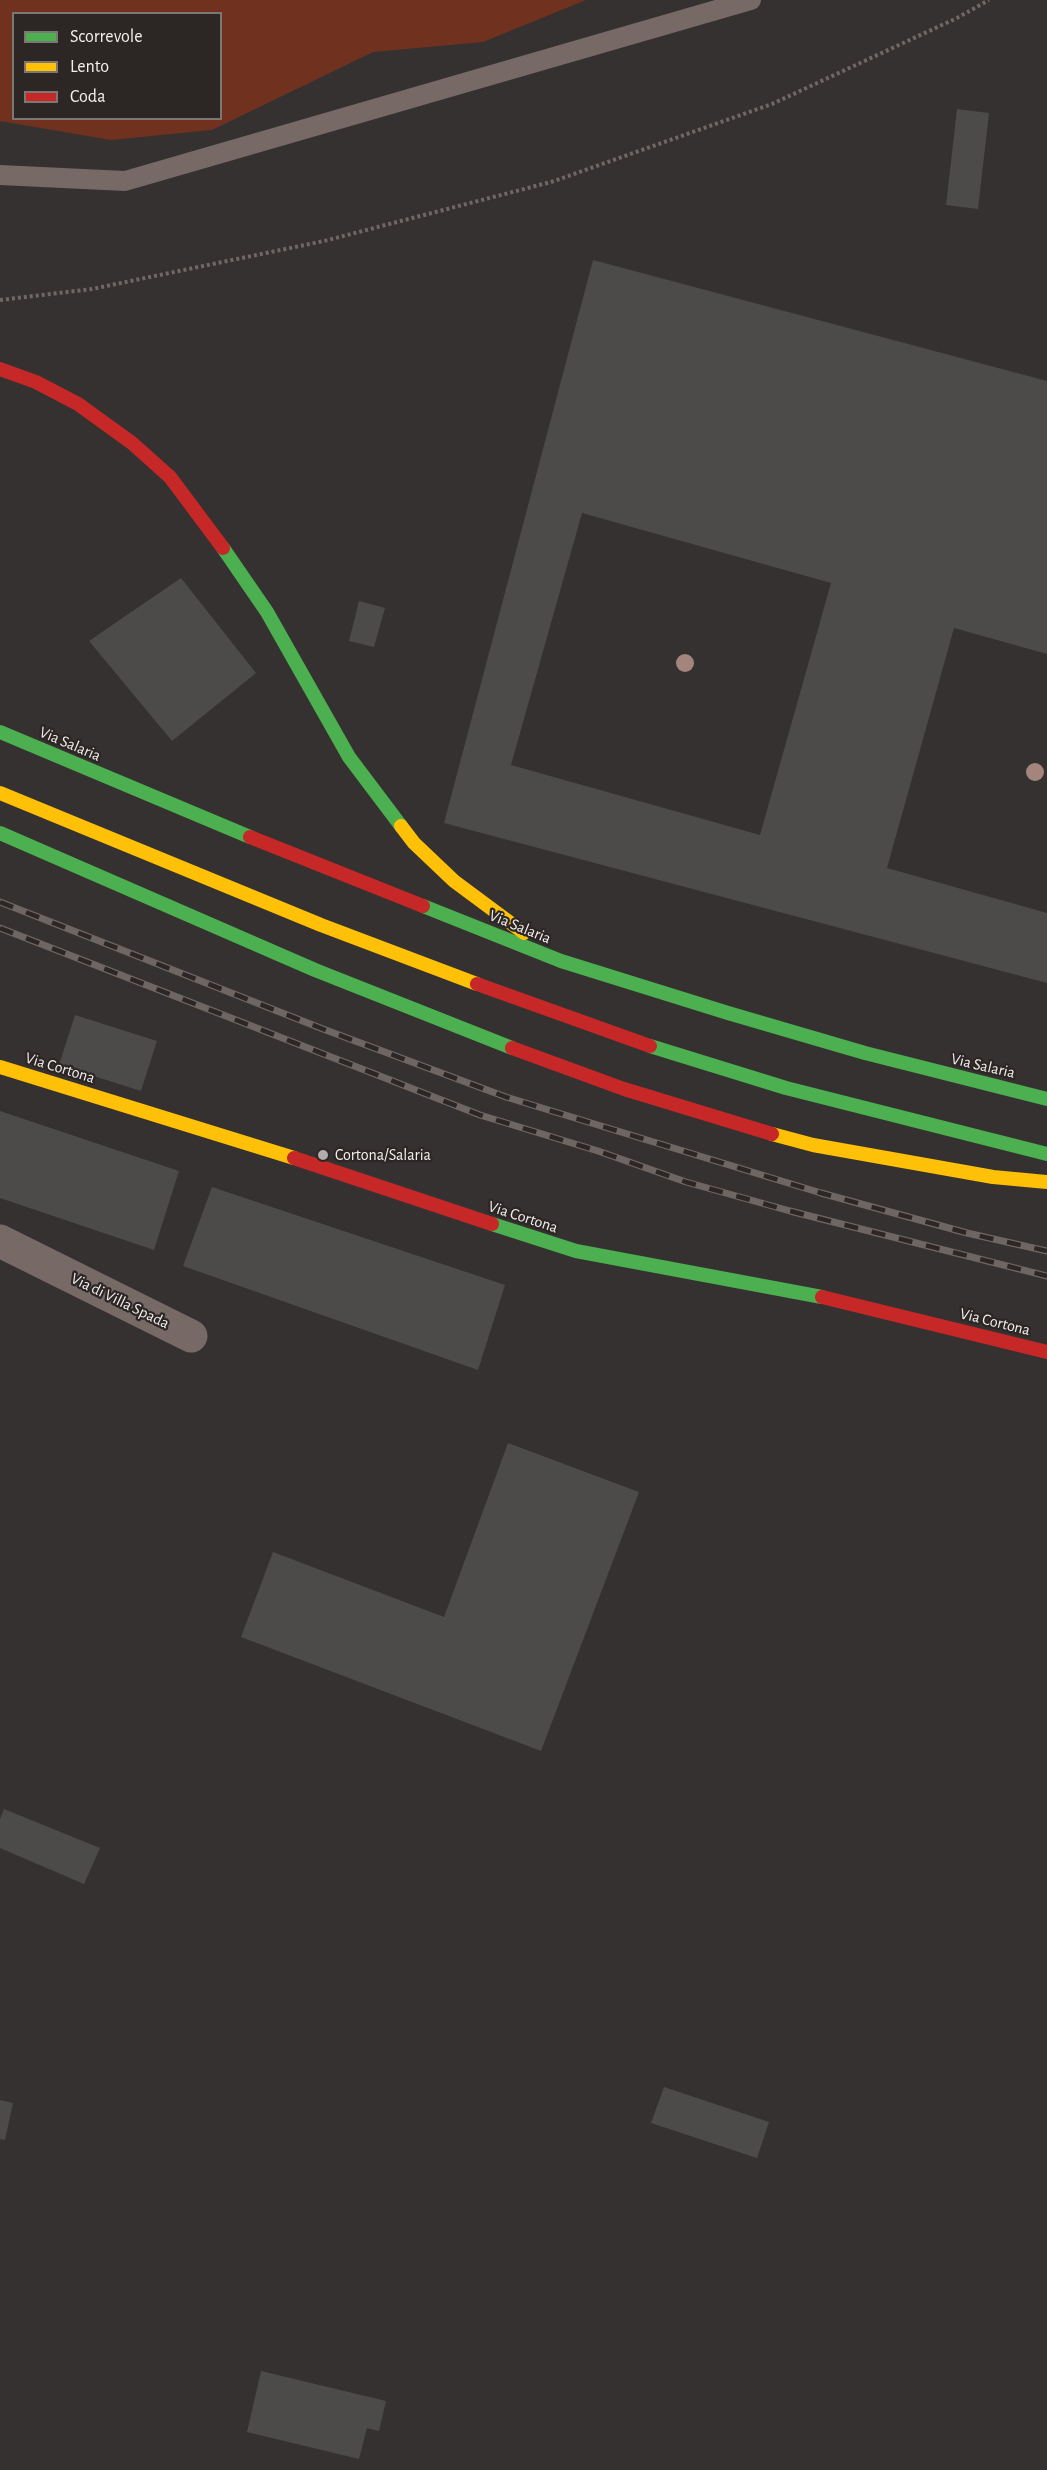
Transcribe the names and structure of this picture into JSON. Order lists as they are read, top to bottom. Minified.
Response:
{"streets":{"main road":["Via Salaria","Via Cortona"],"street":["Via di Villa Spada"]},"places":["Cortona/Salaria"],"legend":["Scorrevole","Lento","Coda"]}
